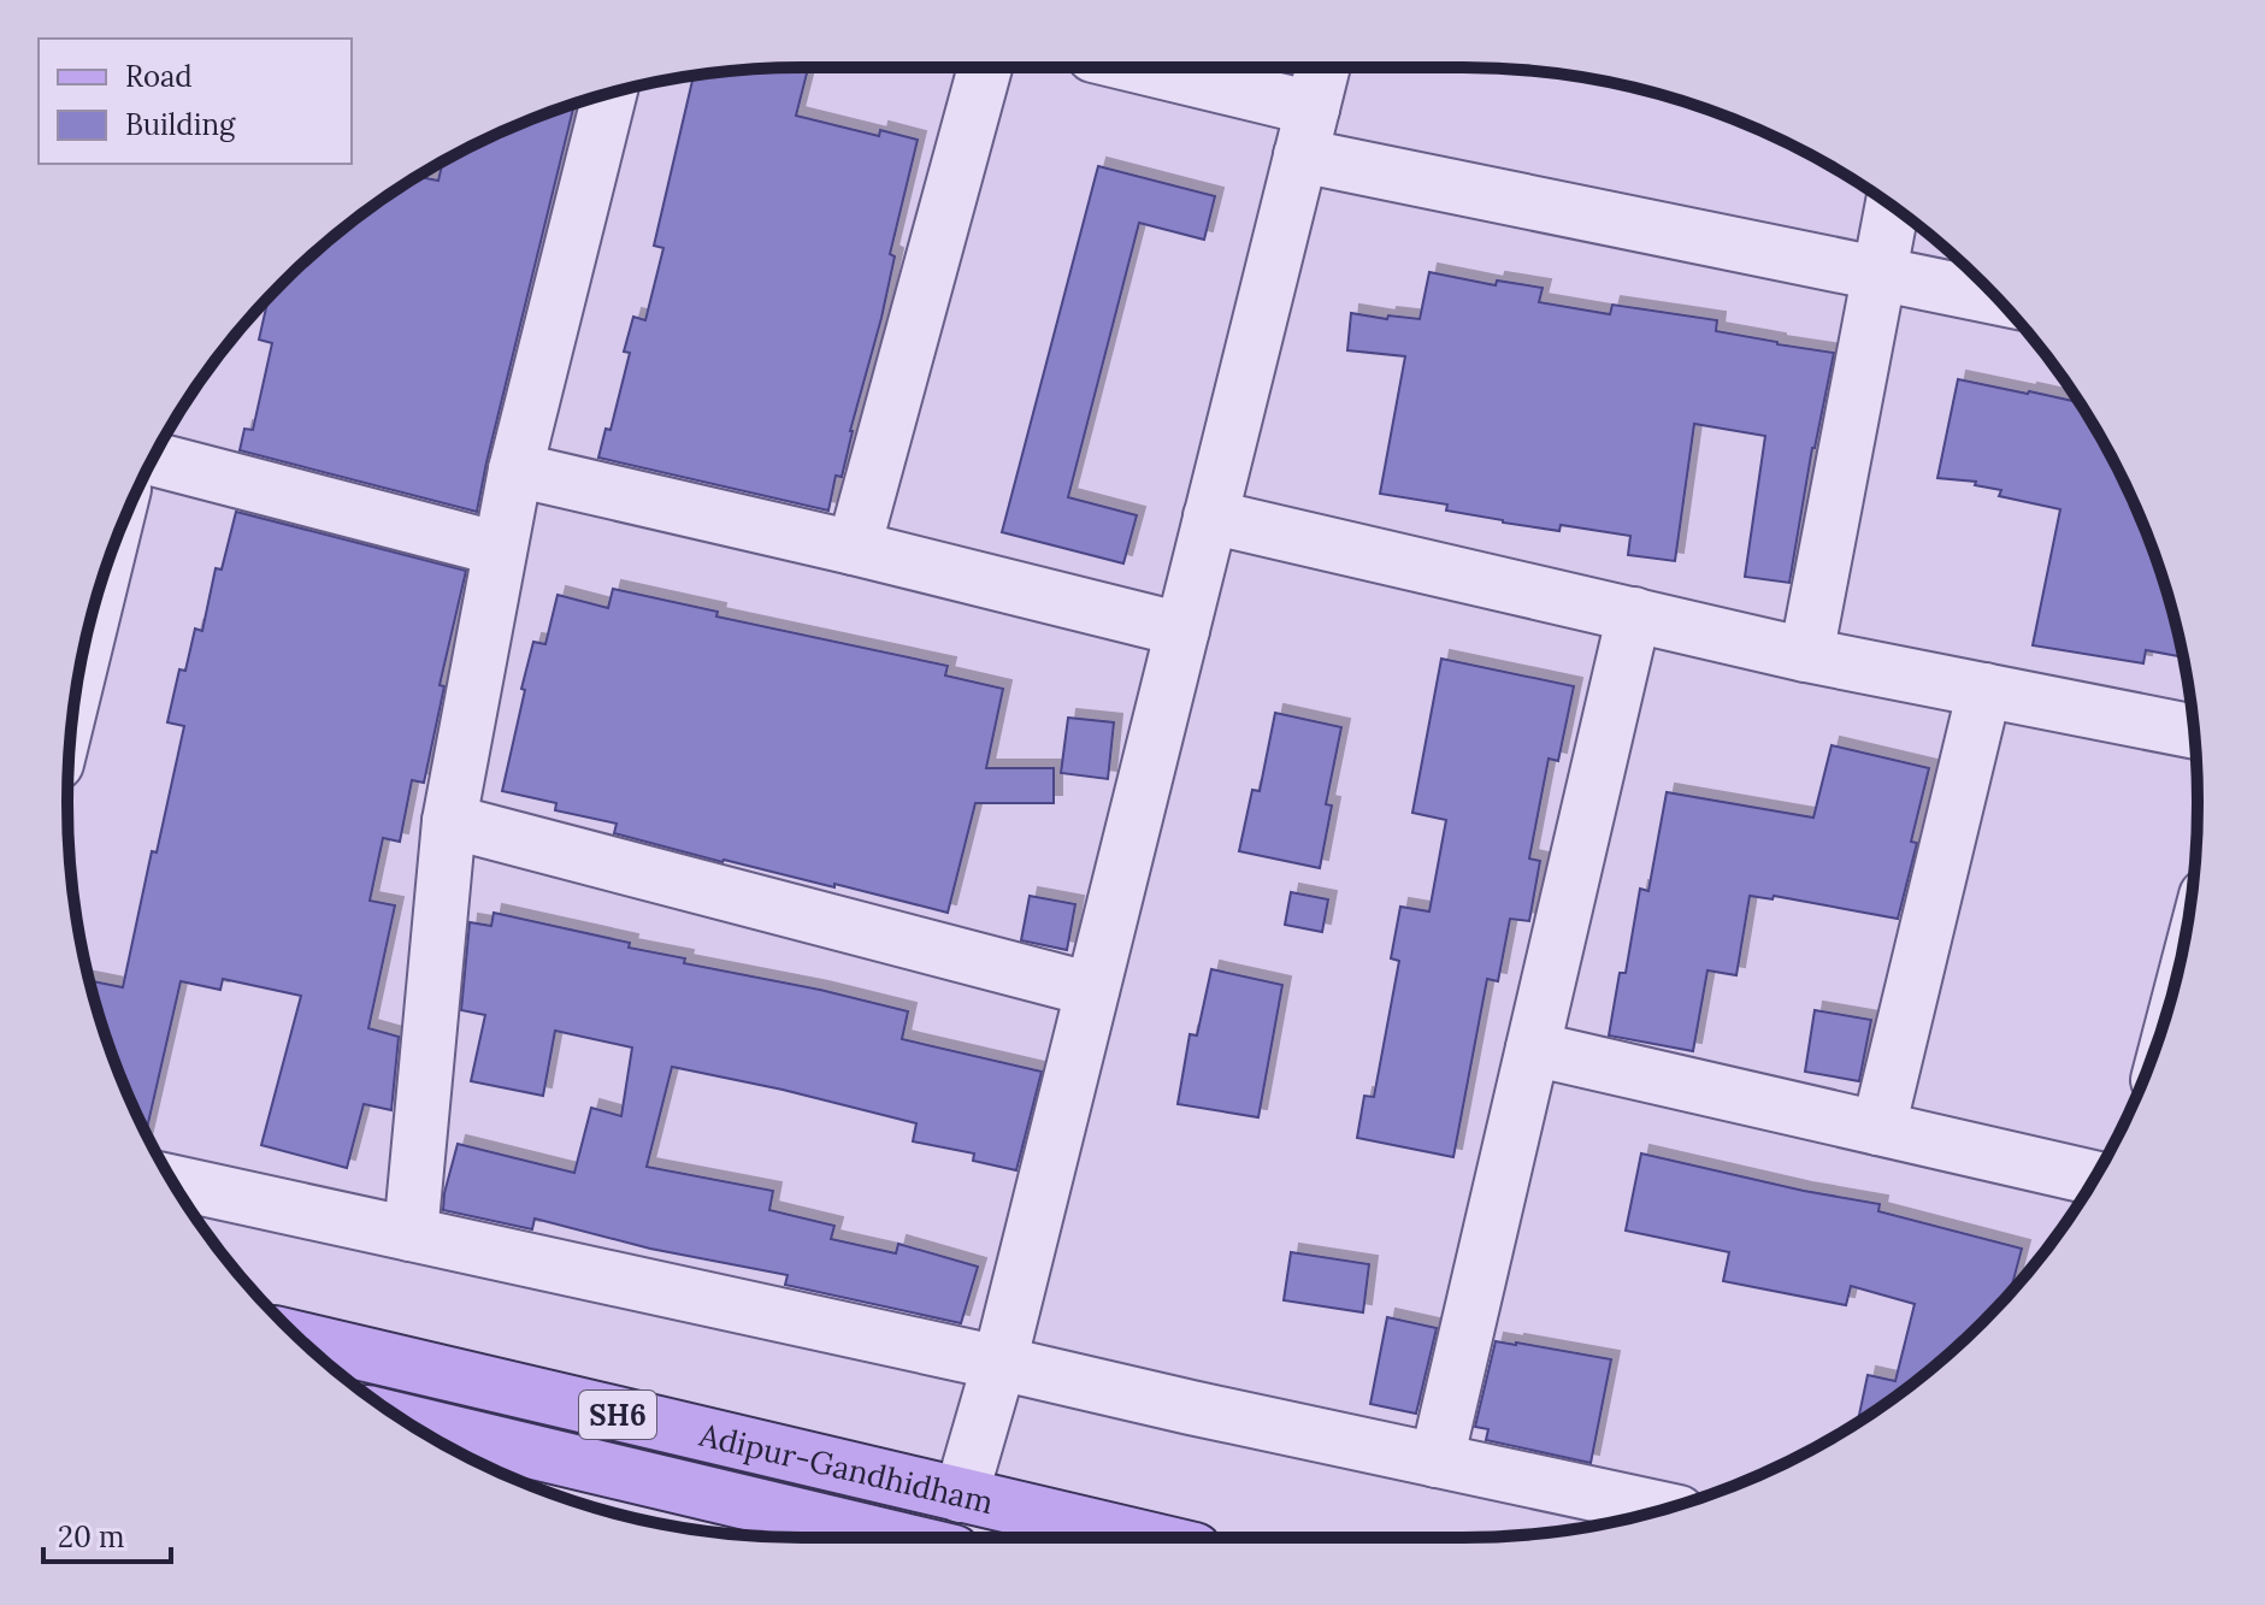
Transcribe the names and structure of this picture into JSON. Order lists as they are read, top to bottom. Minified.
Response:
{"streets":{"main road":["SH6","Adipur-Gandhidham"]},"legend":["Road","Building"],"scale_bar":"20 m"}
